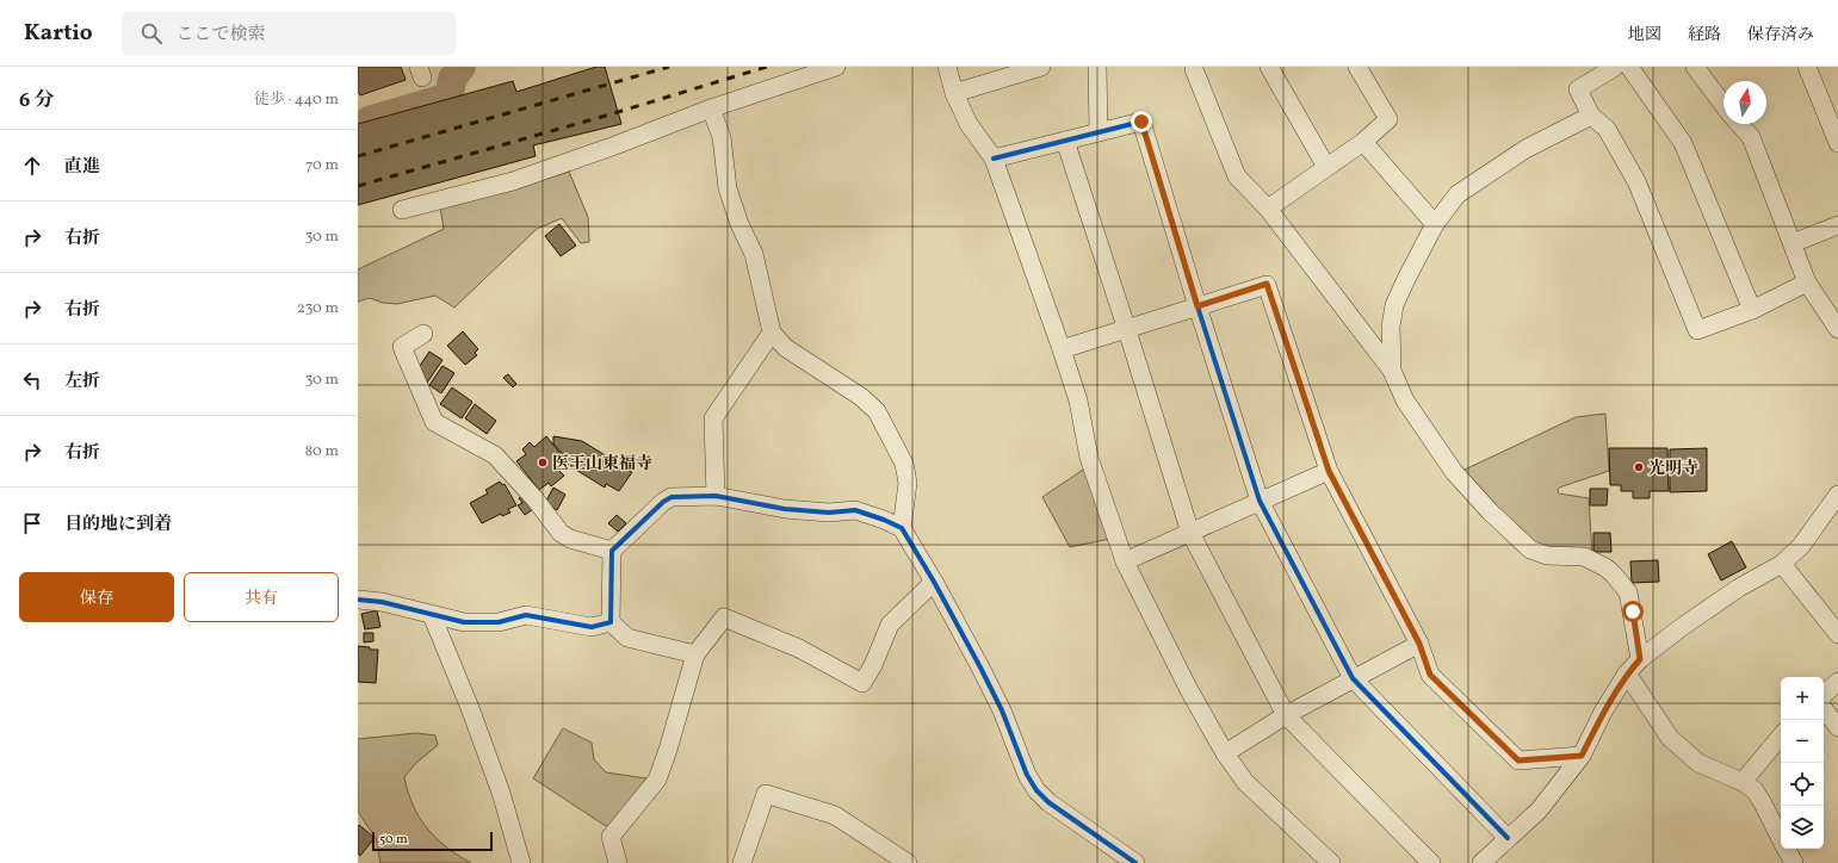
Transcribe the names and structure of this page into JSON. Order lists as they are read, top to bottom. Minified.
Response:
{"places":["医王山東福寺","光明寺"],"scale_bar":"50 m","north":"top","page":{"header":"Kartio","search":"ここで検索","nav":["地図","経路","保存済み"],"heading":["6 分","徒歩 · 440 m"],"list":[["直進","70 m"],["右折","30 m"],["右折","230 m"],["左折","30 m"],["右折","80 m"],"目的地に到着"],"buttons":["保存","共有"],"map_buttons":["+","−"],"scale":"50 m"}}
